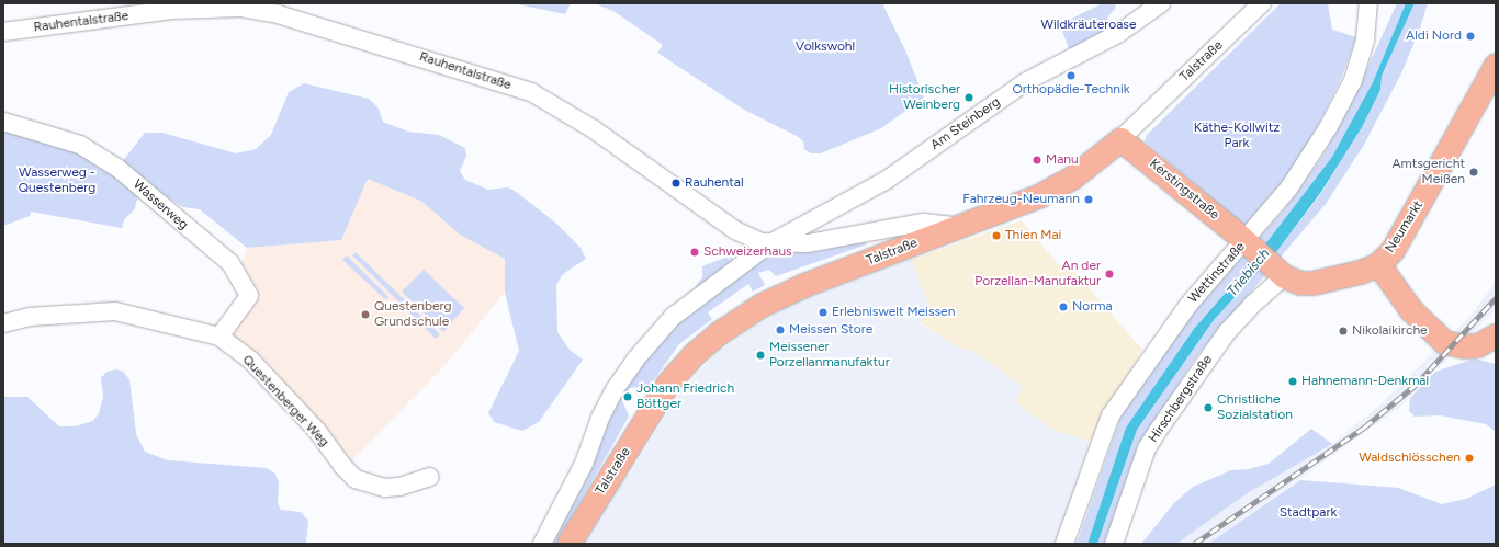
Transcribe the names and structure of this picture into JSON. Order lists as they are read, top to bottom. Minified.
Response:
{"streets":{"main road":["Talstraße","Kerstingstraße","Neumarkt"],"street":["Rauhentalstraße","Am Steinberg","Wasserweg","Wettinstraße","Hirschbergstraße","Questenberger Weg"]},"crossings":[["Rauhentalstraße","Talstraße"],["Rauhentalstraße","Am Steinberg"],["Talstraße","Am Steinberg"],["Talstraße","Kerstingstraße"],["Kerstingstraße","Neumarkt"],["Kerstingstraße","Wettinstraße"],["Kerstingstraße","Hirschbergstraße"],["Wasserweg","Questenberger Weg"],["Neumarkt","Hirschbergstraße"]],"water":["Triebisch"],"parks":["Wildkräuteroase","Volkswohl","Käthe-Kollwitz Park","Wasserweg - Questenberg","Stadtpark"],"places":["Aldi Nord","Orthopädie-Technik","Historischer Weinberg","Manu","Amtsgericht Meißen","Rauhental","Fahrzeug-Neumann","Thien Mai","Schweizerhaus","An der Porzellan-Manufaktur","Norma","Erlebniswelt Meissen","Questenberg Grundschule","Meissen Store","Nikolaikirche","Meissener Porzellanmanufaktur","Hahnemann-Denkmal","Johann Friedrich Böttger","Christliche Sozialstation","Waldschlösschen"]}
